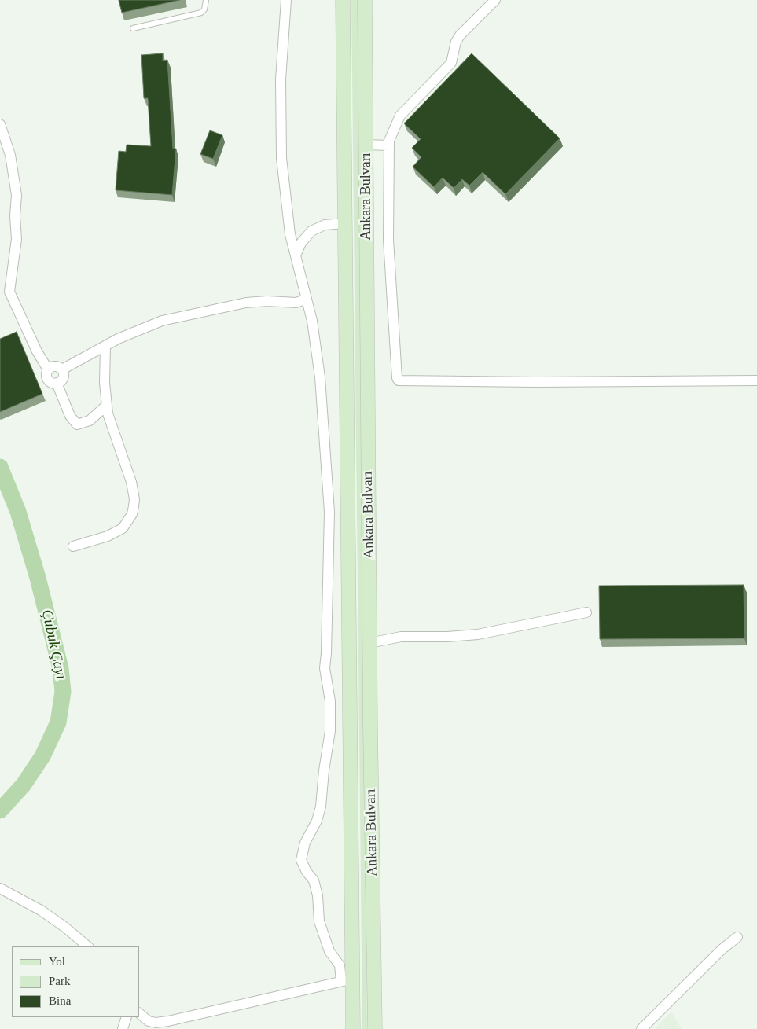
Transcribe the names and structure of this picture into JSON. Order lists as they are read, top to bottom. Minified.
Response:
{"streets":{"main road":["Ankara Bulvarı"]},"water":["Çubuk Çayı"],"legend":["Yol","Park","Bina"]}
